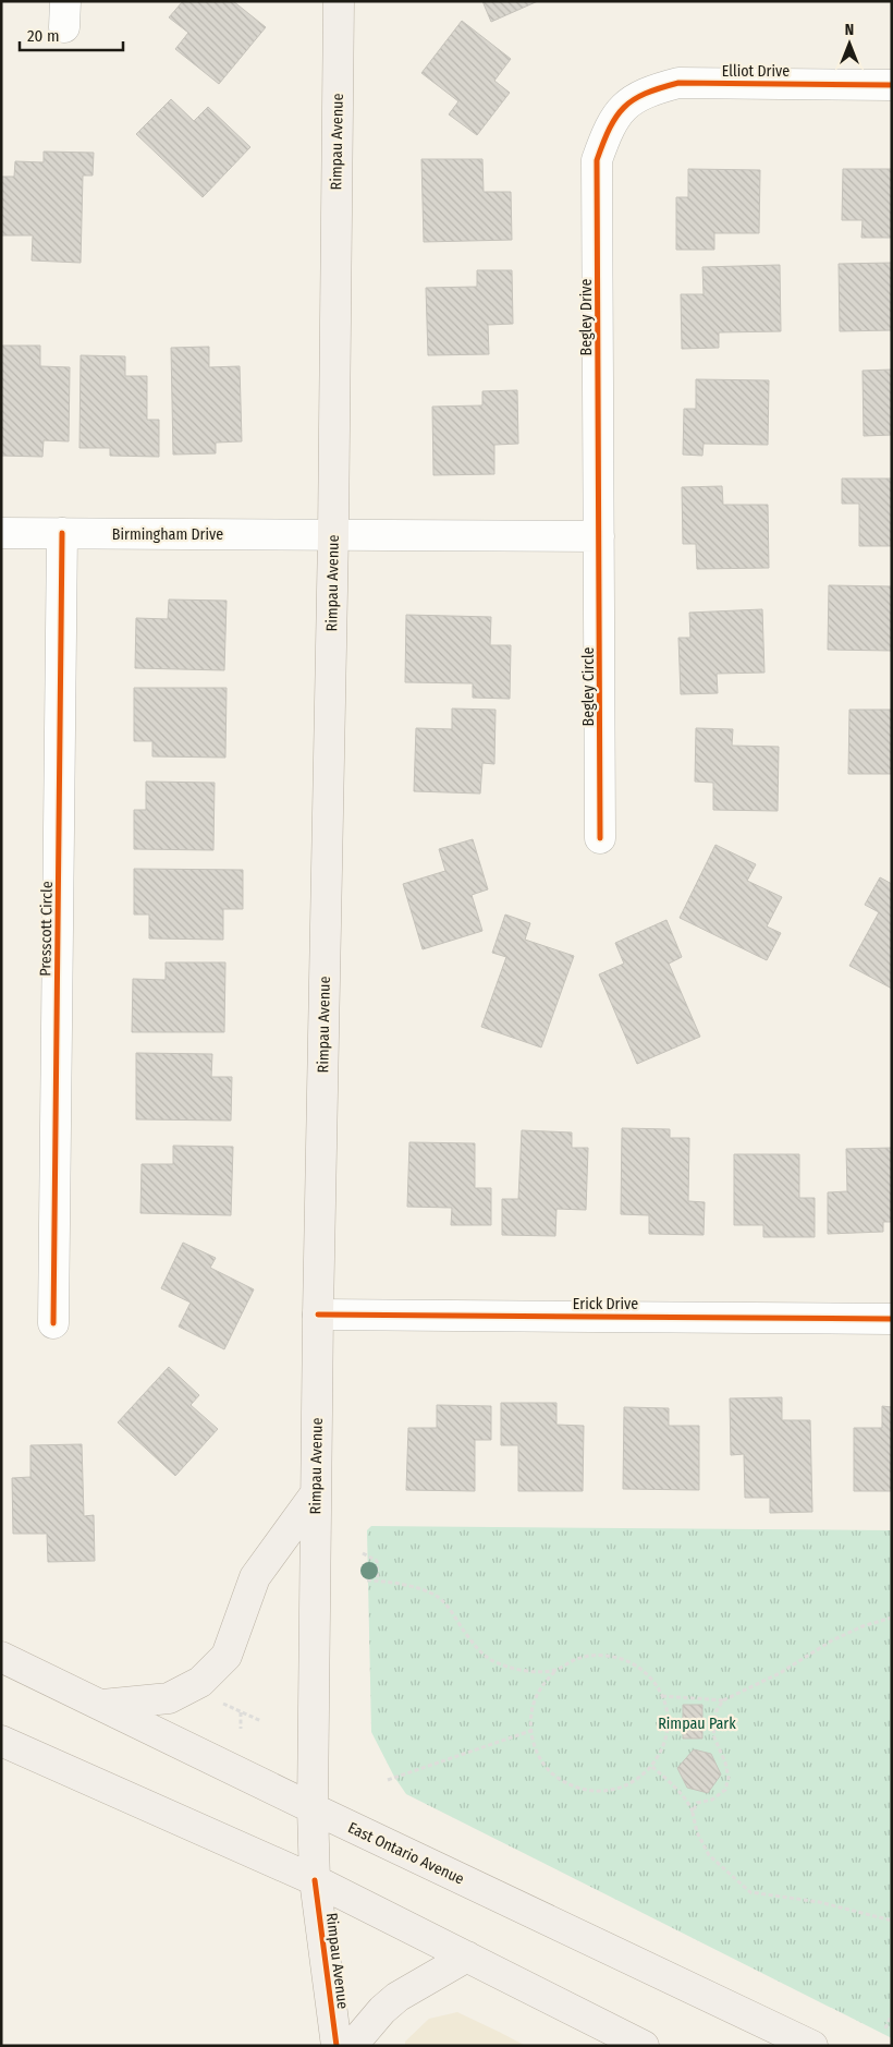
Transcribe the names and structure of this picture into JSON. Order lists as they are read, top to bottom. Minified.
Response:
{"streets":{"main road":["Rimpau Avenue","East Ontario Avenue"],"street":["Elliot Drive","Begley Drive","Birmingham Drive","Begley Circle","Presscott Circle","Erick Drive"]},"crossings":[["Elliot Drive","Begley Drive"],["Rimpau Avenue","Birmingham Drive"],["Rimpau Avenue","Erick Drive"],["Rimpau Avenue","East Ontario Avenue"],["Begley Drive","Birmingham Drive"],["Begley Drive","Begley Circle"],["Birmingham Drive","Begley Circle"],["Birmingham Drive","Presscott Circle"]],"parks":["Rimpau Park"],"scale_bar":"20 m","north":"top"}
